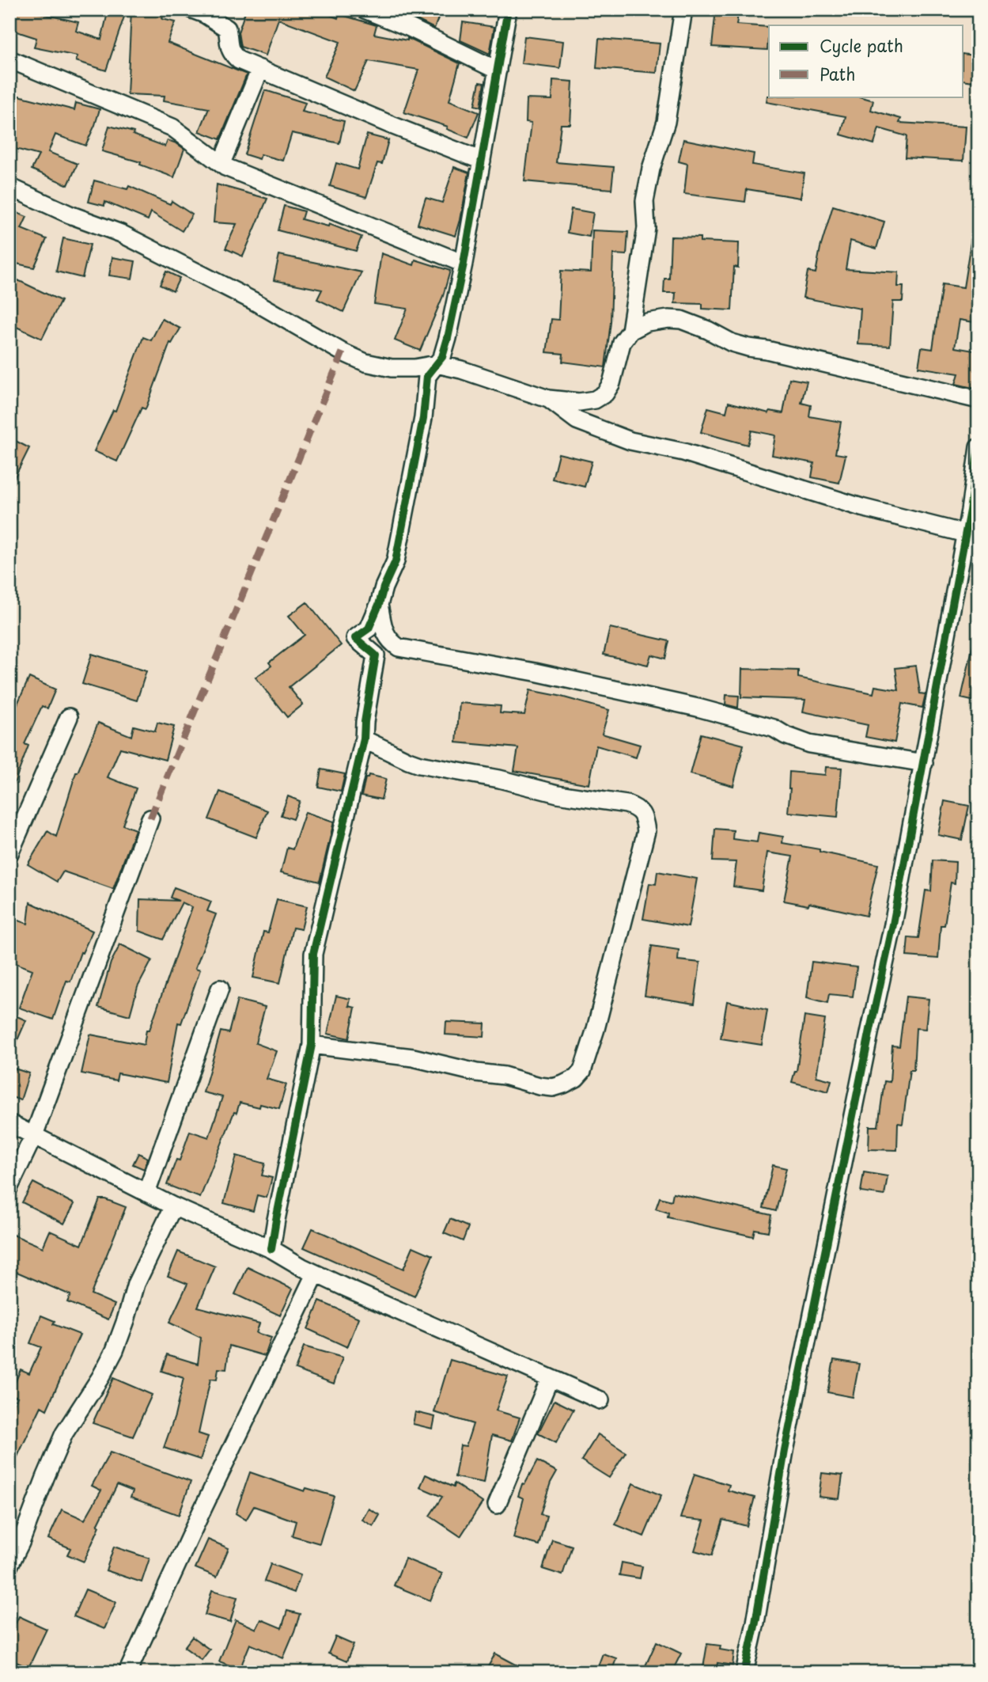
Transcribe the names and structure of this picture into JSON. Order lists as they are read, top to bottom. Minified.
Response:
{"legend":["Cycle path","Path"]}
